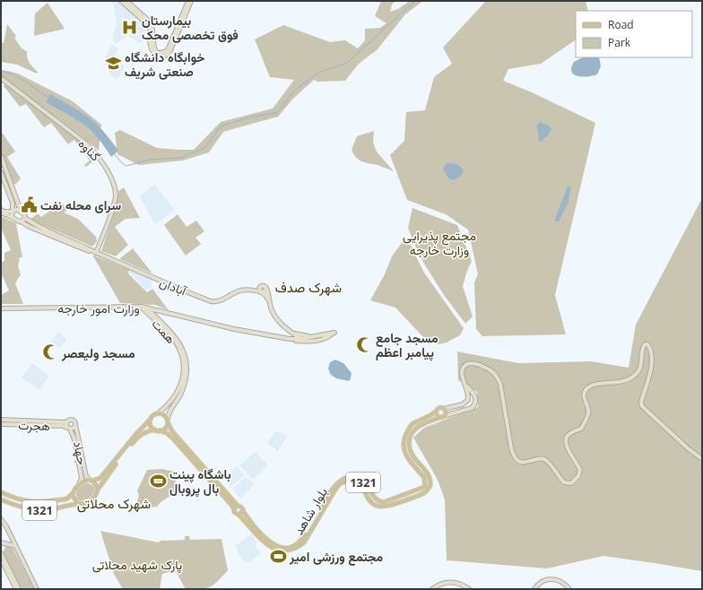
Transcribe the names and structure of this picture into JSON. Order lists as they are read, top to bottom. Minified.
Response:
{"streets":{"main road":["گناوه","آبادان","وزارت امور خارجه","همت","هجرت","جهاد","1321","بلوار شاهد"]},"crossings":[["گناوه","آبادان"],["وزارت امور خارجه","همت"],["هجرت","جهاد"],["جهاد","1321"],["1321","بلوار شاهد"]],"districts":["شهرک صدف","شهرک محلاتی"],"parks":["مجتمع پذیرایی وزارت خارجه","پارک شهید محلاتی"],"places":{"hospital":["بیمارستان فوق تخصصی محک"],"school or university":["خوابگاه دانشگاه صنعتی شریف"],"public building":["سرای محله نفت"],"mosque":["مسجد جامع پیامبر اعظم","مسجد ولیعصر"],"sports":["باشگاه پینت بال پروبال","مجتمع ورزشی امیر"]},"legend":["Road","Park"]}
